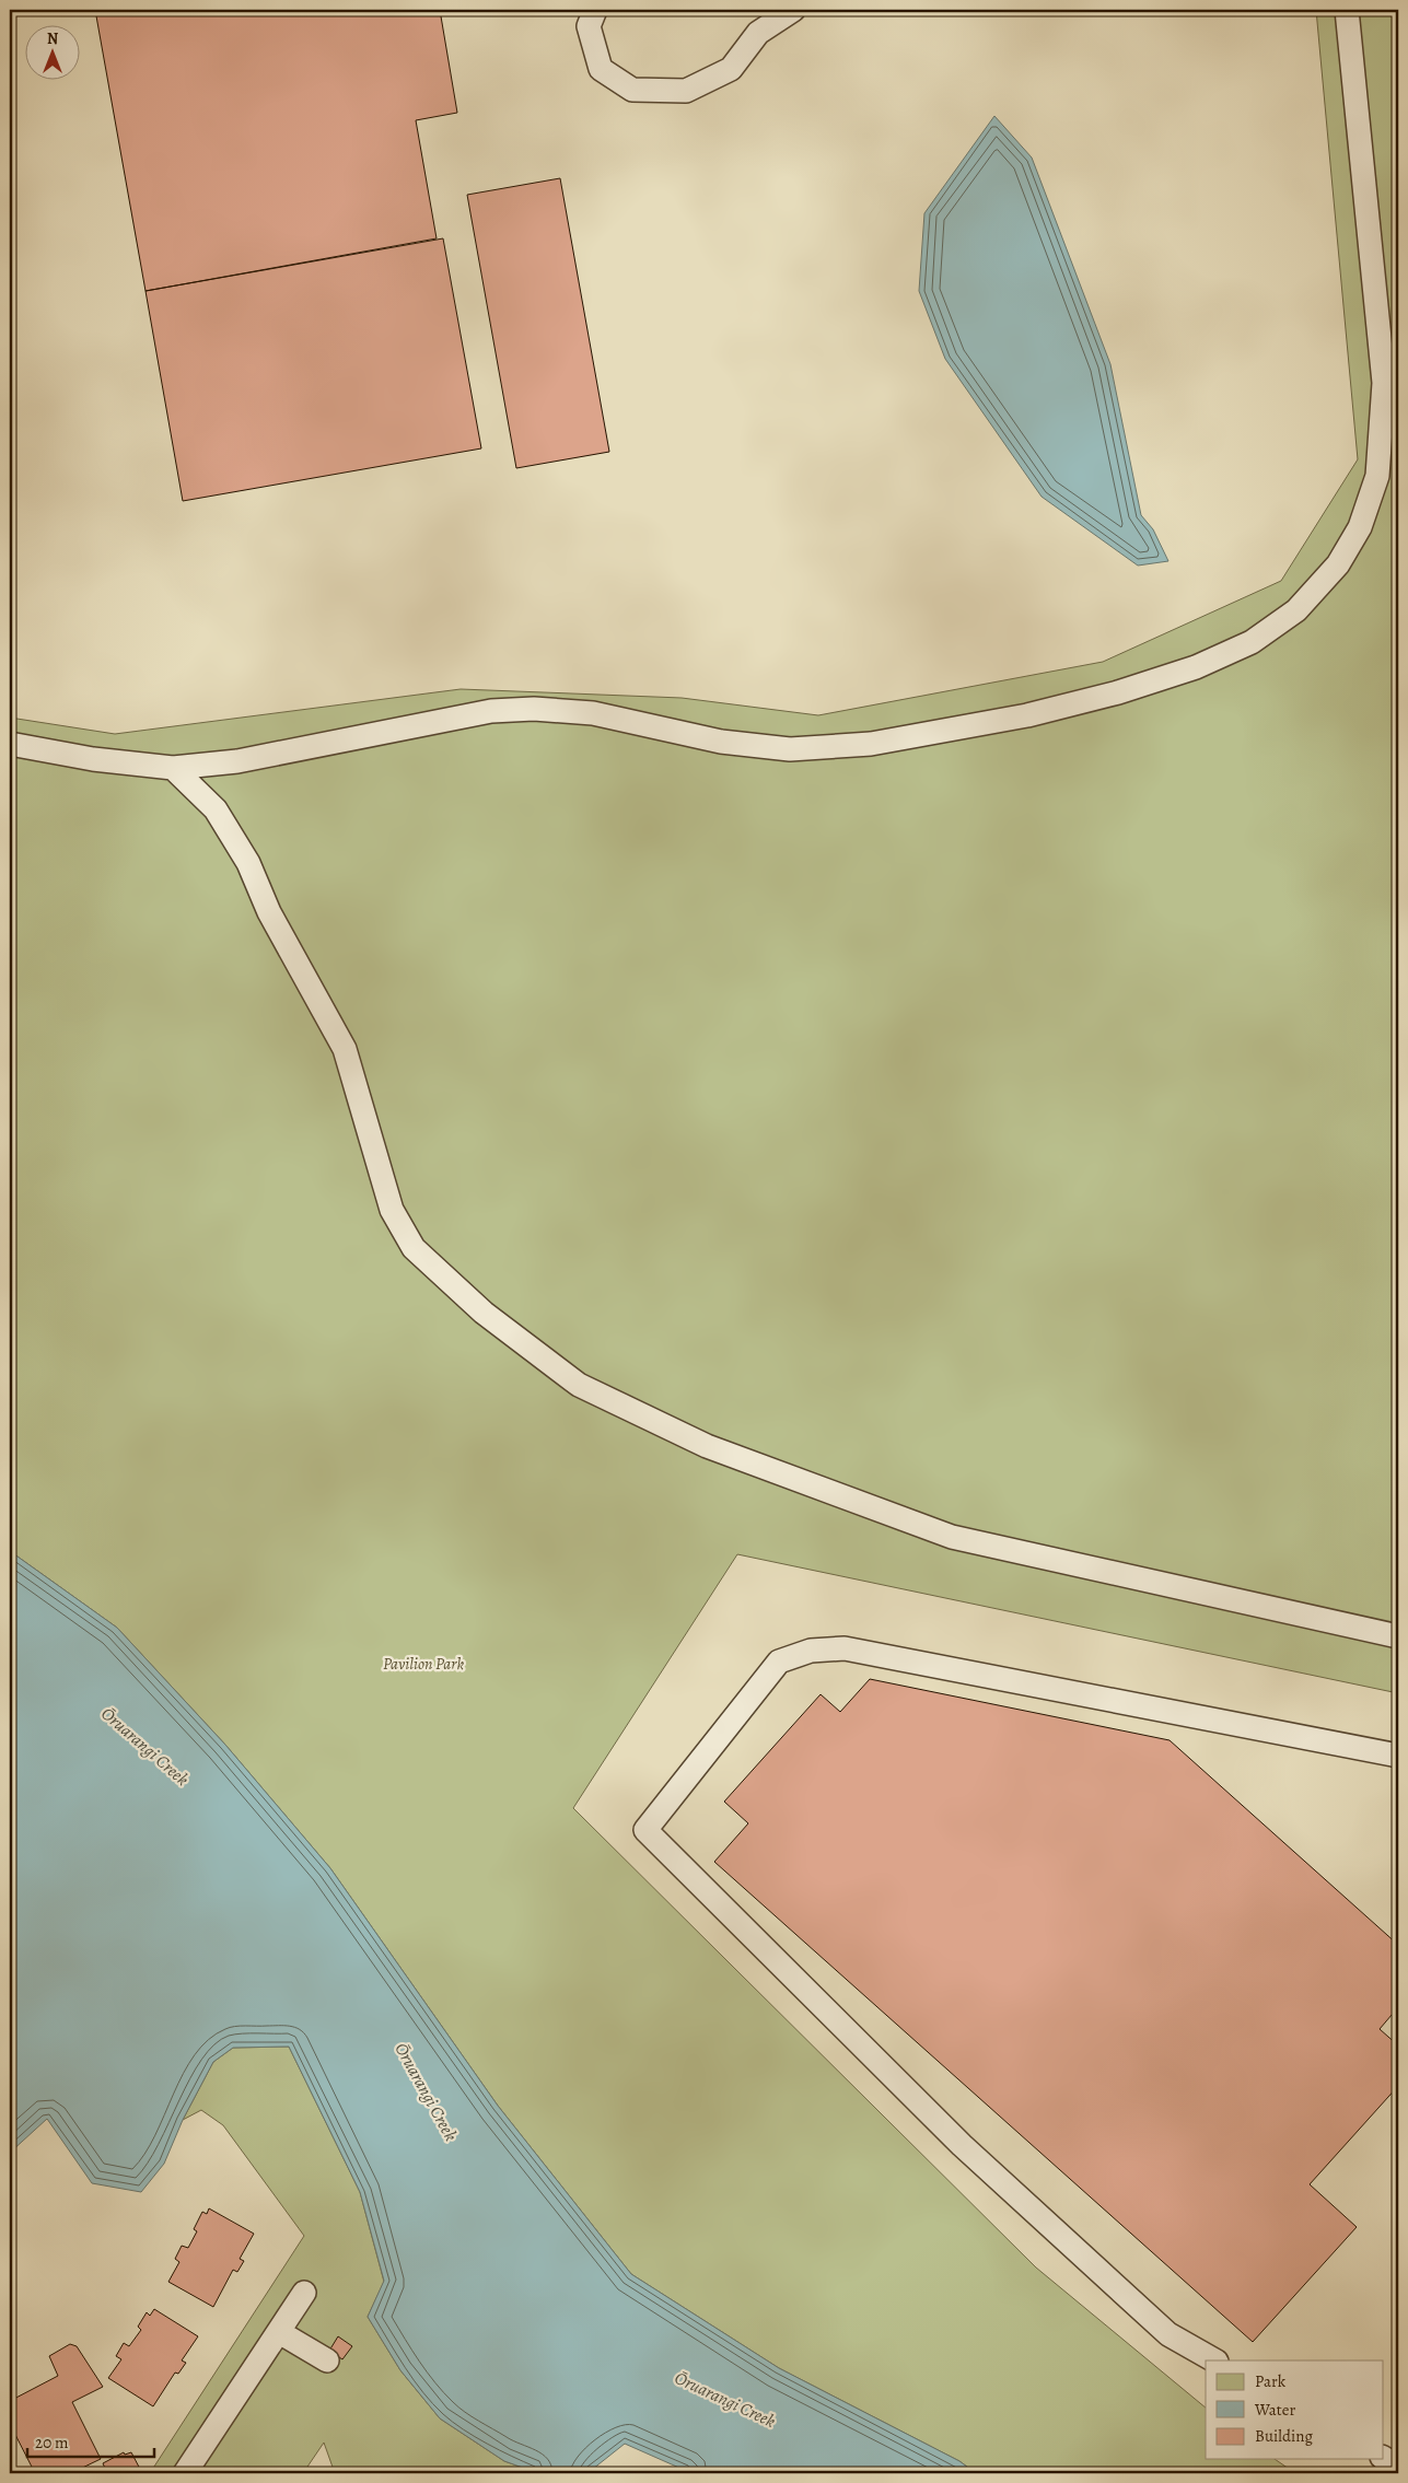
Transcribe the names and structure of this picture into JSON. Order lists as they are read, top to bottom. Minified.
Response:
{"water":["Ōruarangi Creek"],"parks":["Pavilion Park"],"legend":["Park","Water","Building"],"scale_bar":"20 m","north":"top"}
